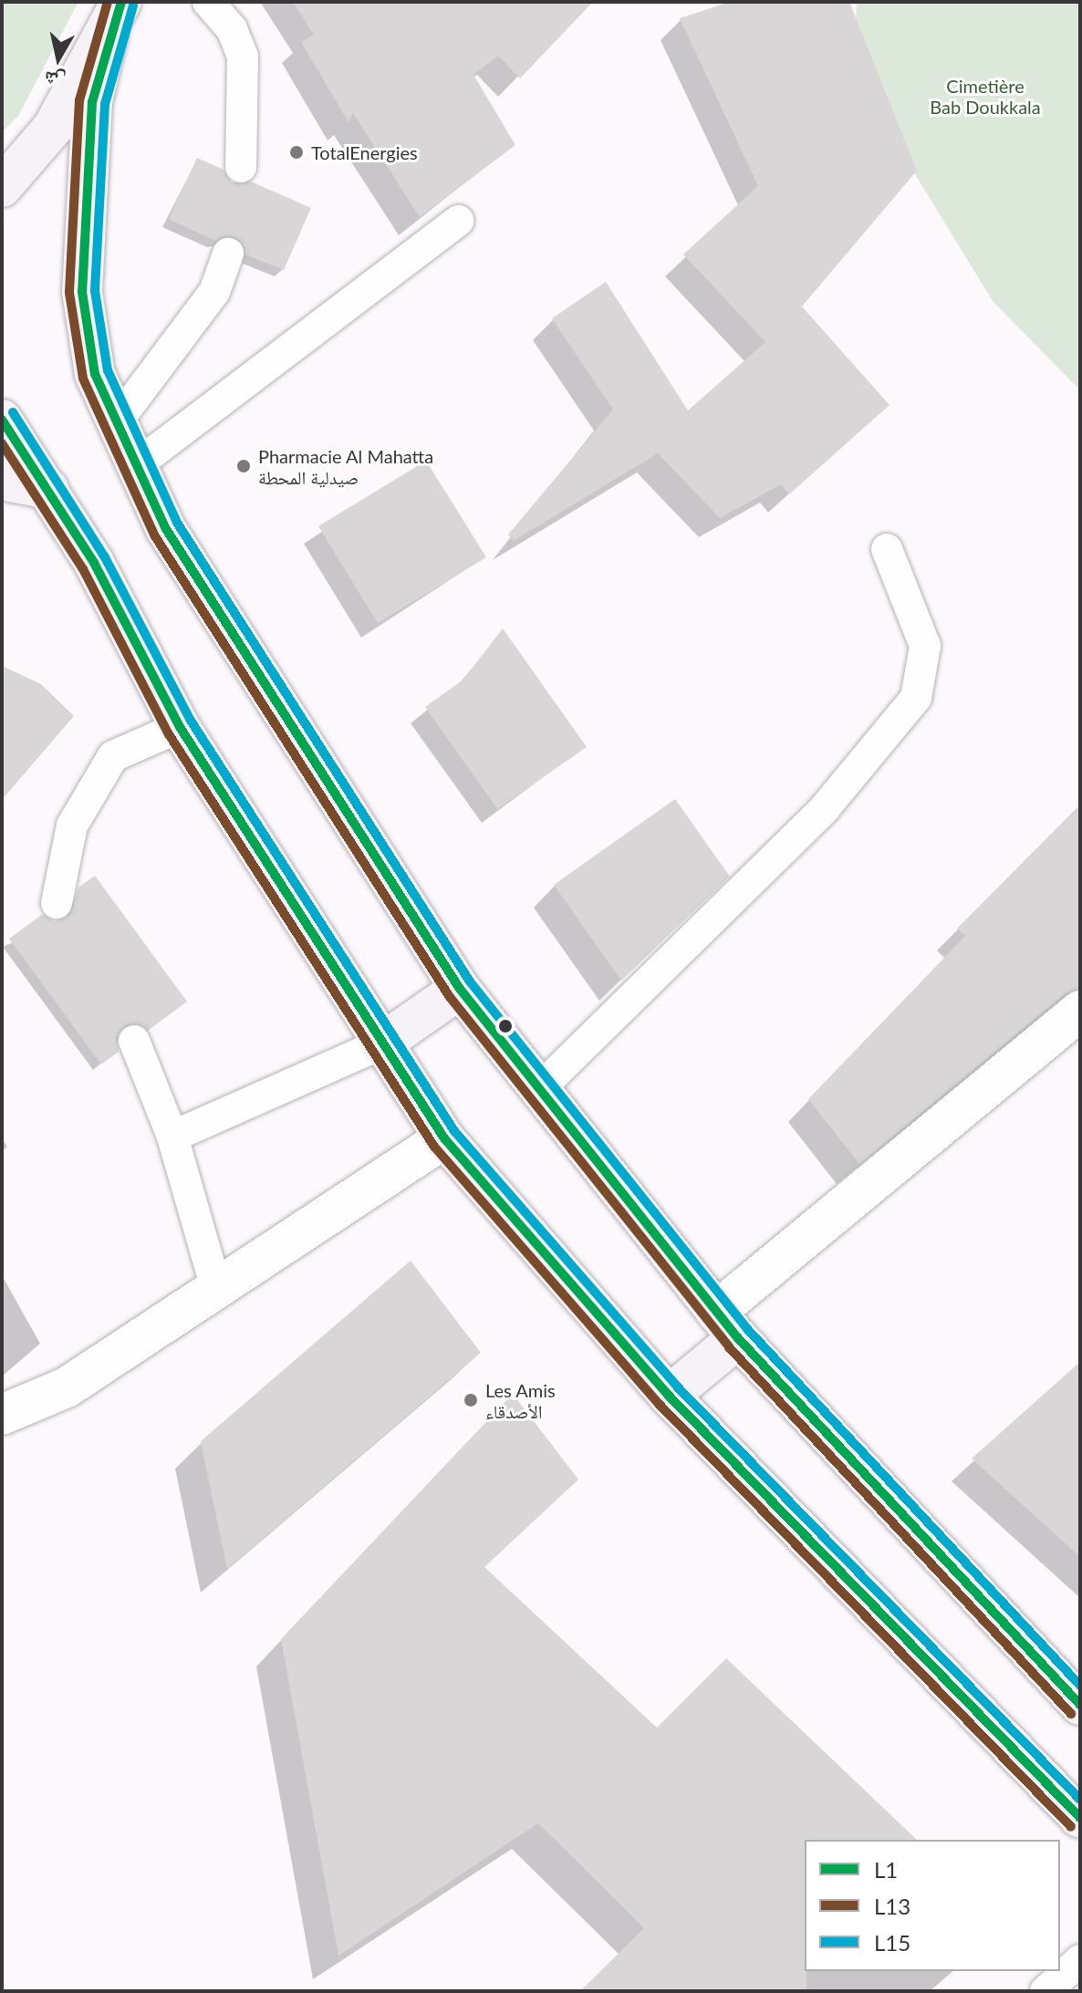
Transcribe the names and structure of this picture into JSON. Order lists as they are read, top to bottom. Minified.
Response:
{"parks":["Cimetière Bab Doukkala"],"places":["TotalEnergies","Pharmacie Al Mahatta صيدلية المحطة","Les Amis الأصدقاء"],"lines":["transit line L1","transit line L13","transit line L15"],"legend":["L1","L13","L15"],"north":"bottom"}
